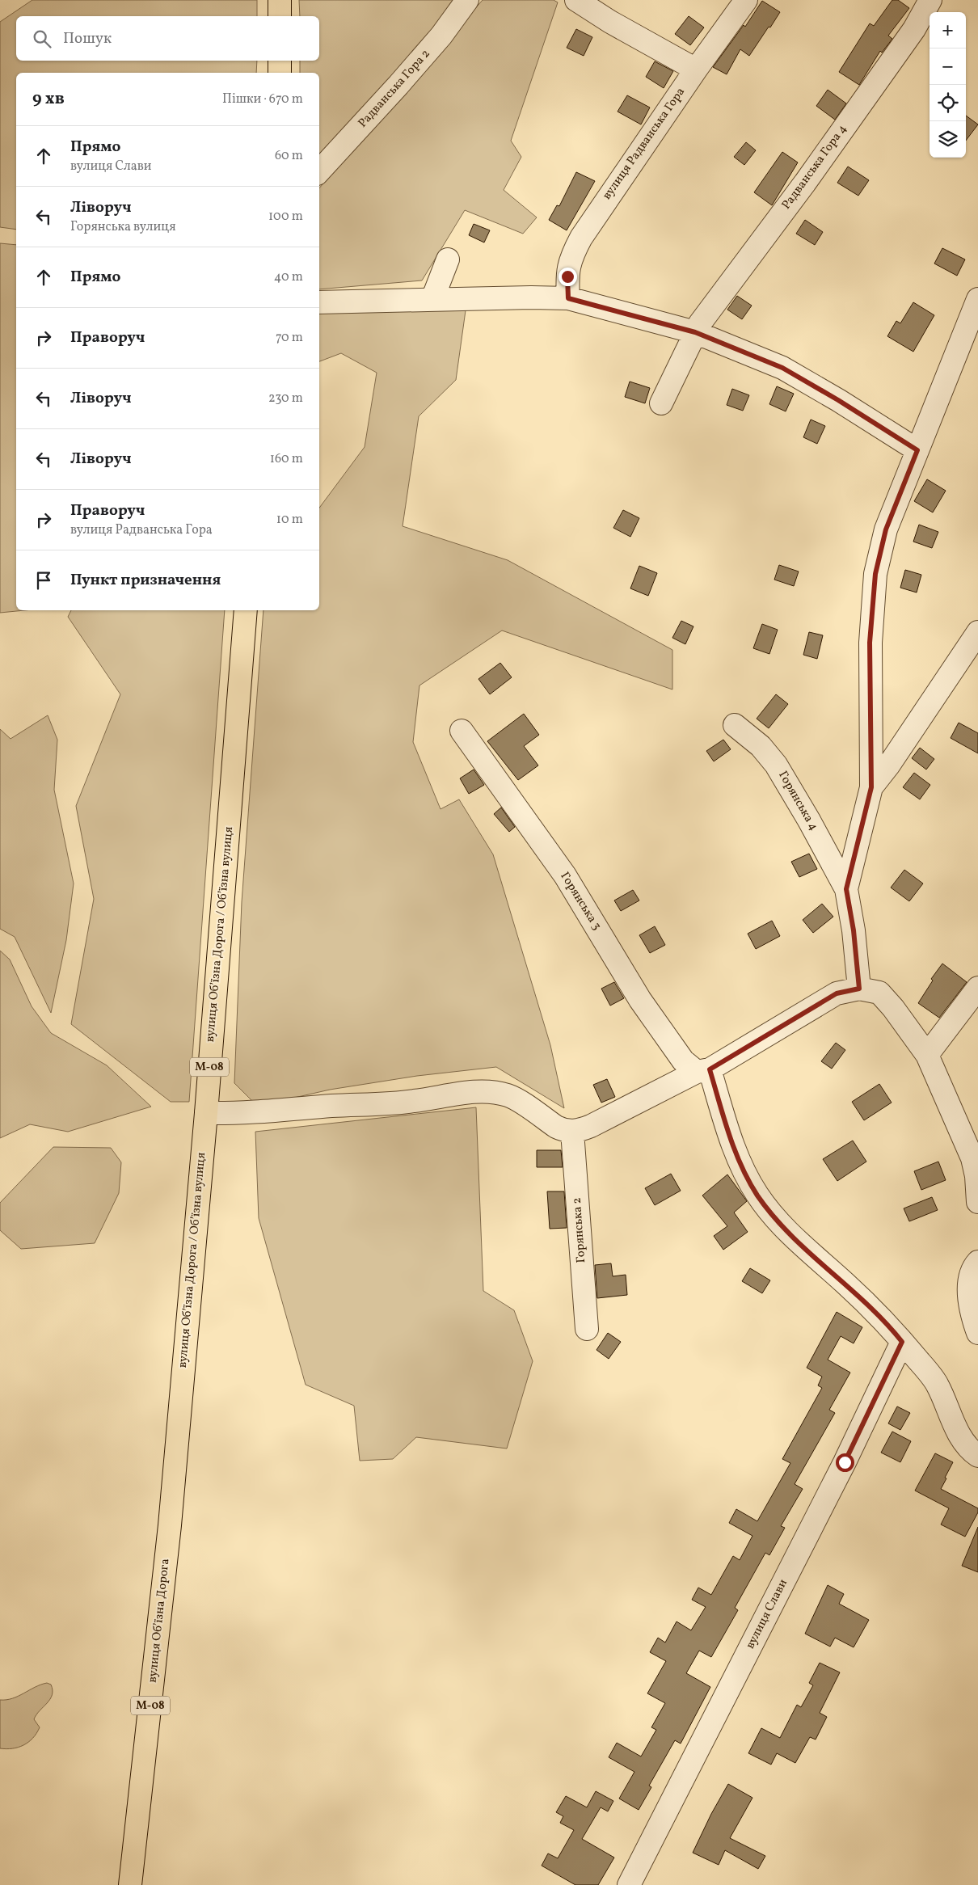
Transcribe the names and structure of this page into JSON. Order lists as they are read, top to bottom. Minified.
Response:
{"streets":{"highway":["вулиця Обʼїзна Дорога / Обʼїзна вулиця","М-08","вулиця Обʼїзна Дорога"],"street":["Радванська Гора 2","вулиця Радванська Гора","Радванська Гора 4","Горянська 4","Горянська 3","Горянська 2","вулиця Слави"]},"crossings":[["вулиця Обʼїзна Дорога / Обʼїзна вулиця","вулиця Обʼїзна Дорога"]],"page":{"map_buttons":["+","−"],"search":"Пошук","heading":["9 хв","Пішки · 670 m"],"list":[["Прямо","вулиця Слави","60 m"],["Ліворуч","Горянська вулиця","100 m"],["Прямо","40 m"],["Праворуч","70 m"],["Ліворуч","230 m"],["Ліворуч","160 m"],["Праворуч","вулиця Радванська Гора","10 m"],"Пункт призначення"]}}
